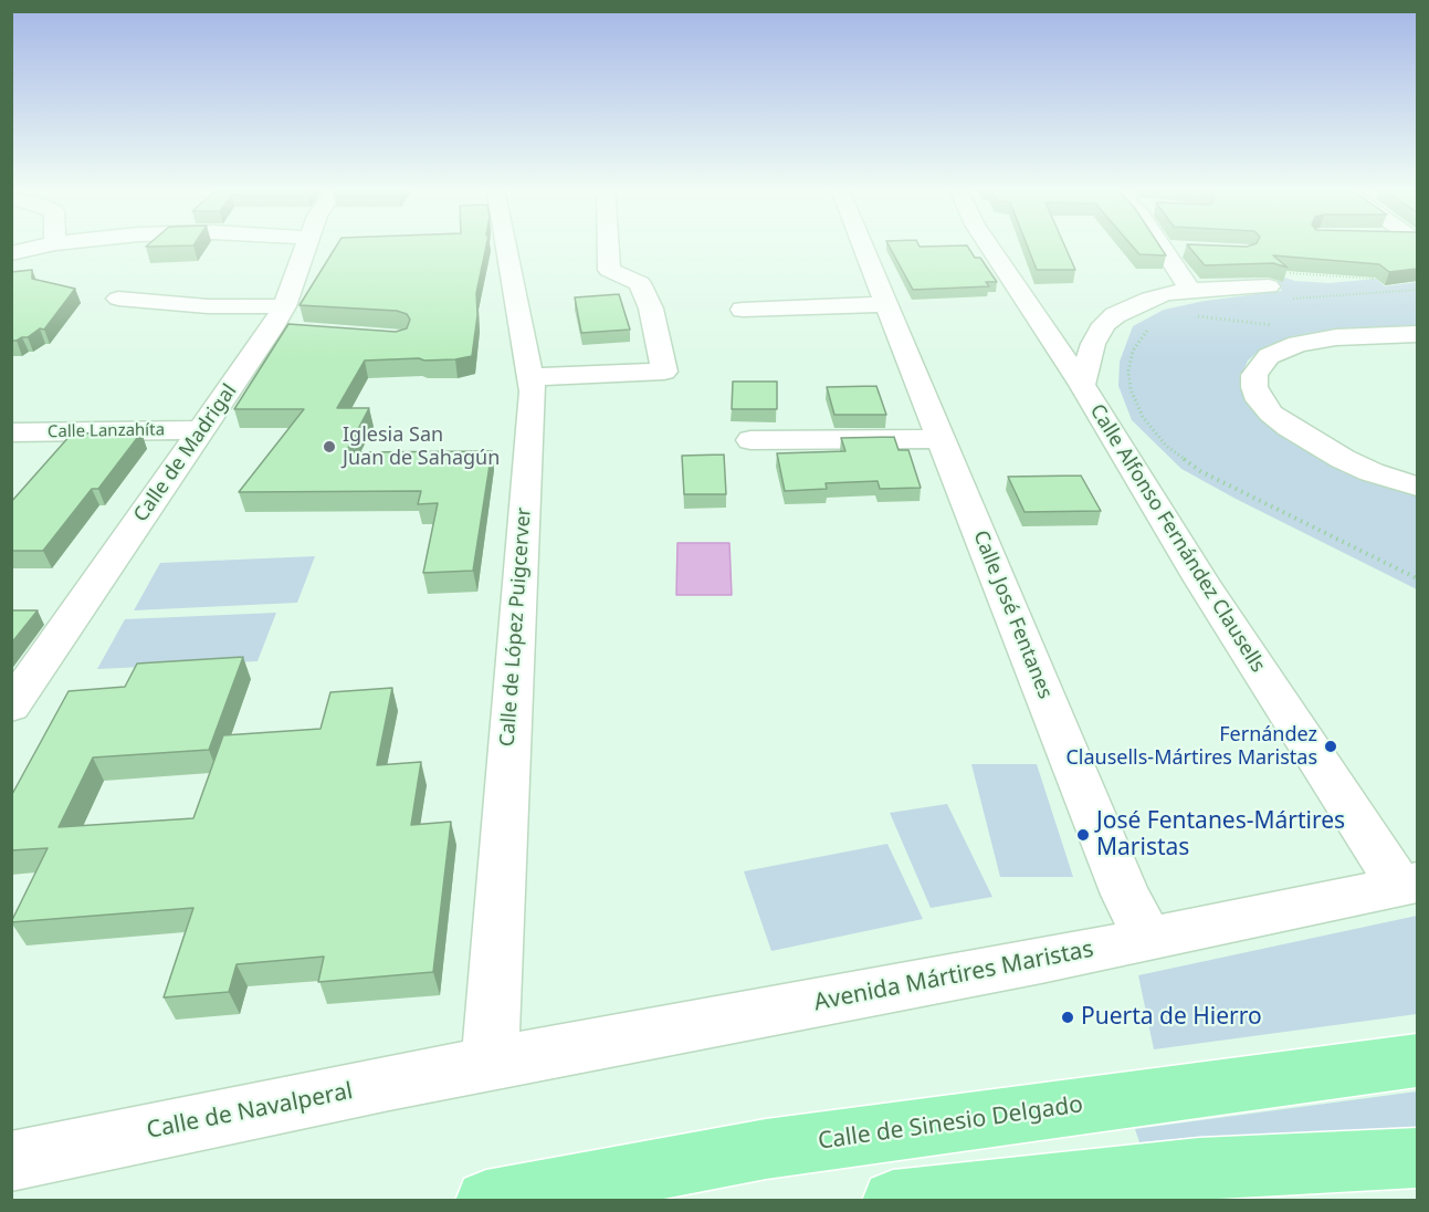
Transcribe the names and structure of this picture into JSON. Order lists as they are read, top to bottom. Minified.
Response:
{"streets":{"main road":["Calle de Sinesio Delgado"],"street":["Calle Lanzahíta","Calle de Madrigal","Calle Alfonso Fernández Clausells","Calle José Fentanes","Calle de López Puigcerver","Avenida Mártires Maristas","Calle de Navalperal"]},"crossings":[["Calle Lanzahíta","Calle de Madrigal"],["Calle Alfonso Fernández Clausells","Avenida Mártires Maristas"],["Calle José Fentanes","Avenida Mártires Maristas"],["Calle de López Puigcerver","Avenida Mártires Maristas"],["Calle de López Puigcerver","Calle de Navalperal"],["Avenida Mártires Maristas","Calle de Navalperal"]],"places":["Iglesia San Juan de Sahagún","Fernández Clausells-Mártires Maristas","José Fentanes-Mártires Maristas","Puerta de Hierro"]}
